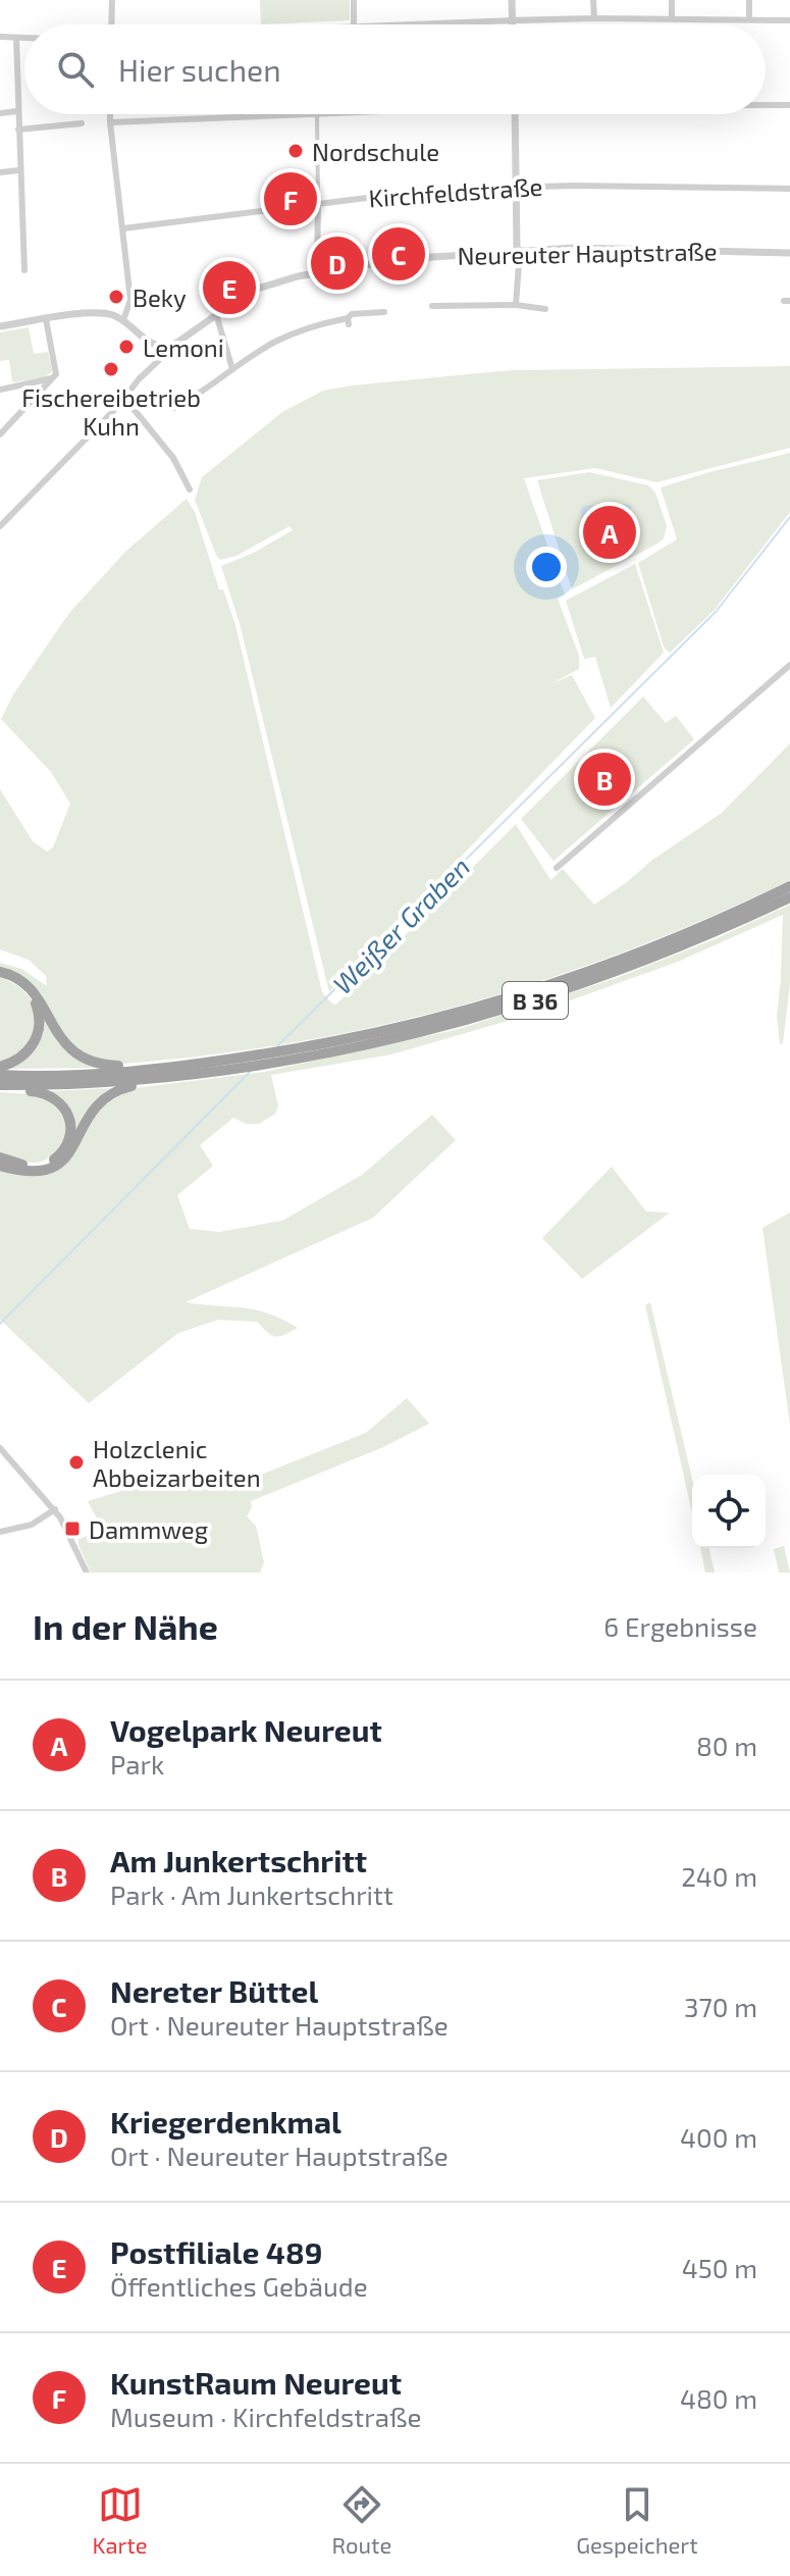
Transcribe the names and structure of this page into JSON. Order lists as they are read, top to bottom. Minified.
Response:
{"streets":{"highway":["B 36"],"street":["Kirchfeldstraße","Neureuter Hauptstraße"]},"water":["Weißer Graben"],"places":{"other":["Nordschule","Beky","Lemoni","Fischereibetrieb Kuhn","Holzclenic Abbeizarbeiten"],"transit":["Dammweg"]},"page":{"search":"Hier suchen","pins":["F","C","D","E","A","B"],"heading":["In der Nähe","6 Ergebnisse"],"list":[{"mark":"A","name":"Vogelpark Neureut","note":"Park","value":"80 m"},{"mark":"B","name":"Am Junkertschritt","note":"Park · Am Junkertschritt","value":"240 m"},{"mark":"C","name":"Nereter Büttel","note":"Ort · Neureuter Hauptstraße","value":"370 m"},{"mark":"D","name":"Kriegerdenkmal","note":"Ort · Neureuter Hauptstraße","value":"400 m"},{"mark":"E","name":"Postfiliale 489","note":"Öffentliches Gebäude","value":"450 m"},{"mark":"F","name":"KunstRaum Neureut","note":"Museum · Kirchfeldstraße","value":"480 m"}],"nav":["Karte","Route","Gespeichert"]}}
